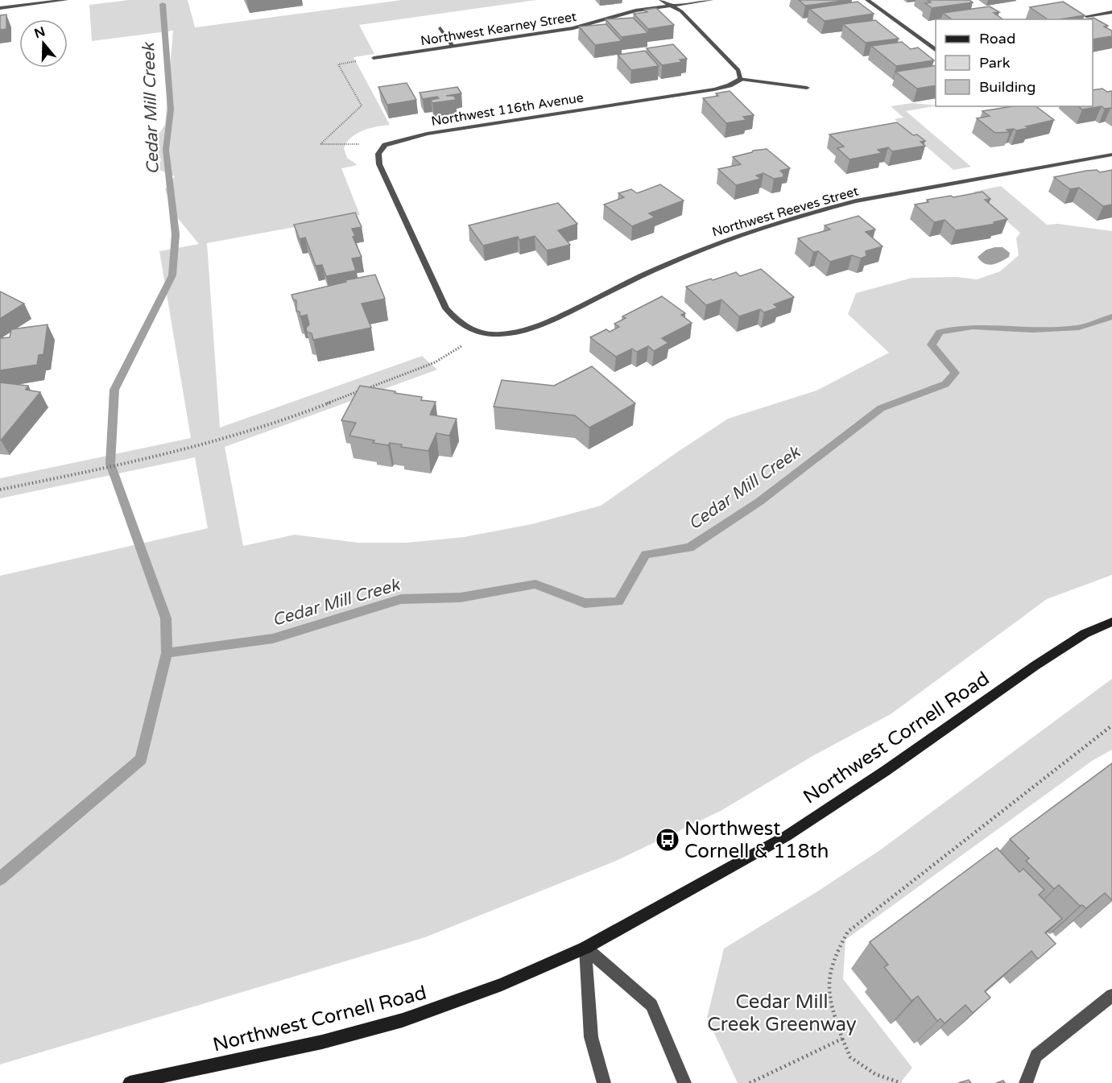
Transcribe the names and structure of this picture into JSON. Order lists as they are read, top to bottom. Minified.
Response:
{"streets":{"main road":["Northwest Cornell Road"],"street":["Northwest Kearney Street","Northwest 116th Avenue","Northwest Reeves Street"]},"water":["Cedar Mill Creek"],"parks":["Cedar Mill Creek Greenway"],"places":{"bus stop":["Northwest Cornell & 118th"]},"legend":["Road","Park","Building"],"north":"top"}
